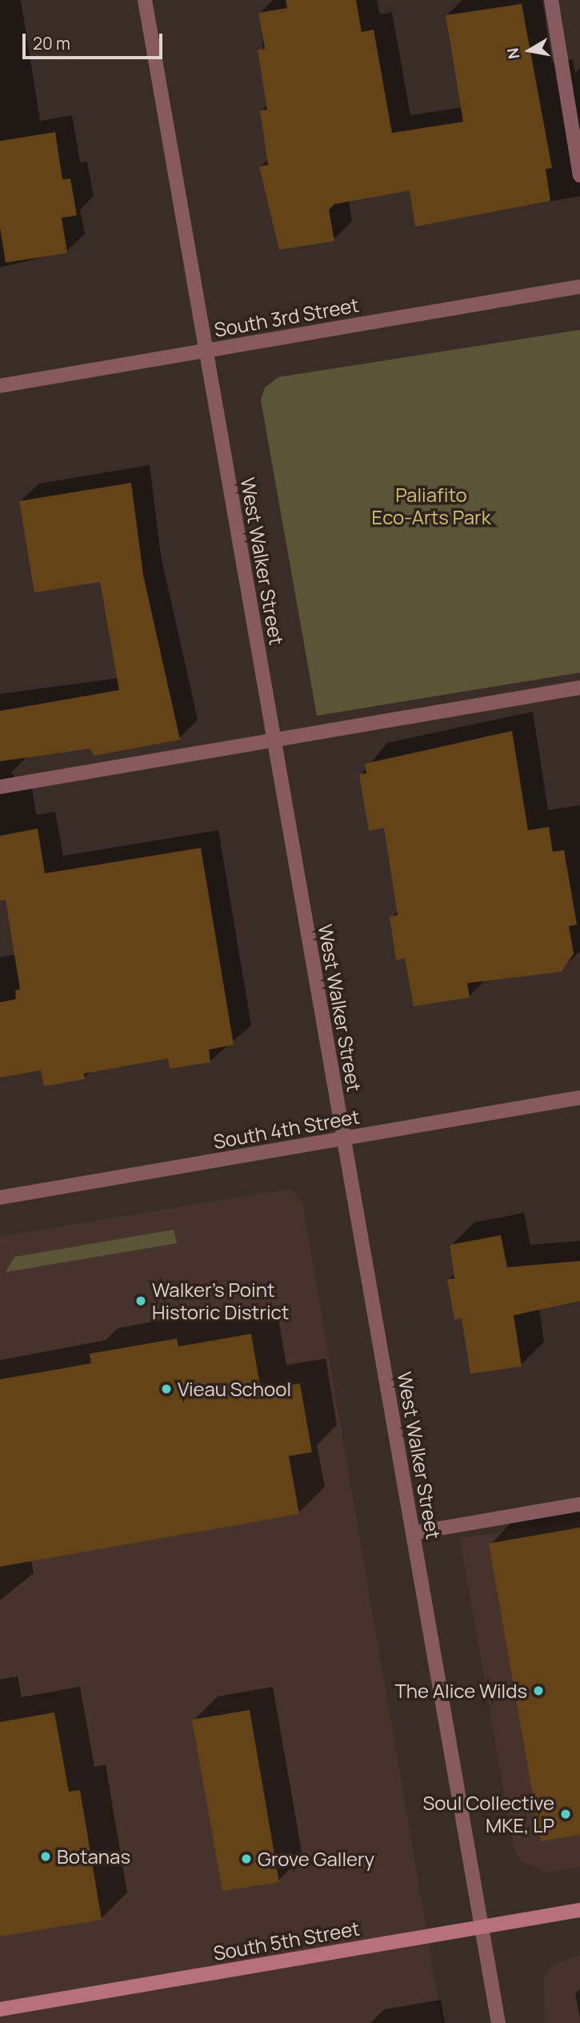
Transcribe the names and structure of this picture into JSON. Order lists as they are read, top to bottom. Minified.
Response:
{"streets":{"street":["South 3rd Street","West Walker Street","South 4th Street","South 5th Street"]},"crossings":[["South 3rd Street","West Walker Street"],["West Walker Street","South 4th Street"],["West Walker Street","South 5th Street"]],"parks":["Paliafito Eco-Arts Park"],"places":["Walker's Point Historic District","Vieau School","The Alice Wilds","Soul Collective MKE, LP","Botanas","Grove Gallery"],"scale_bar":"20 m","north":"left"}
